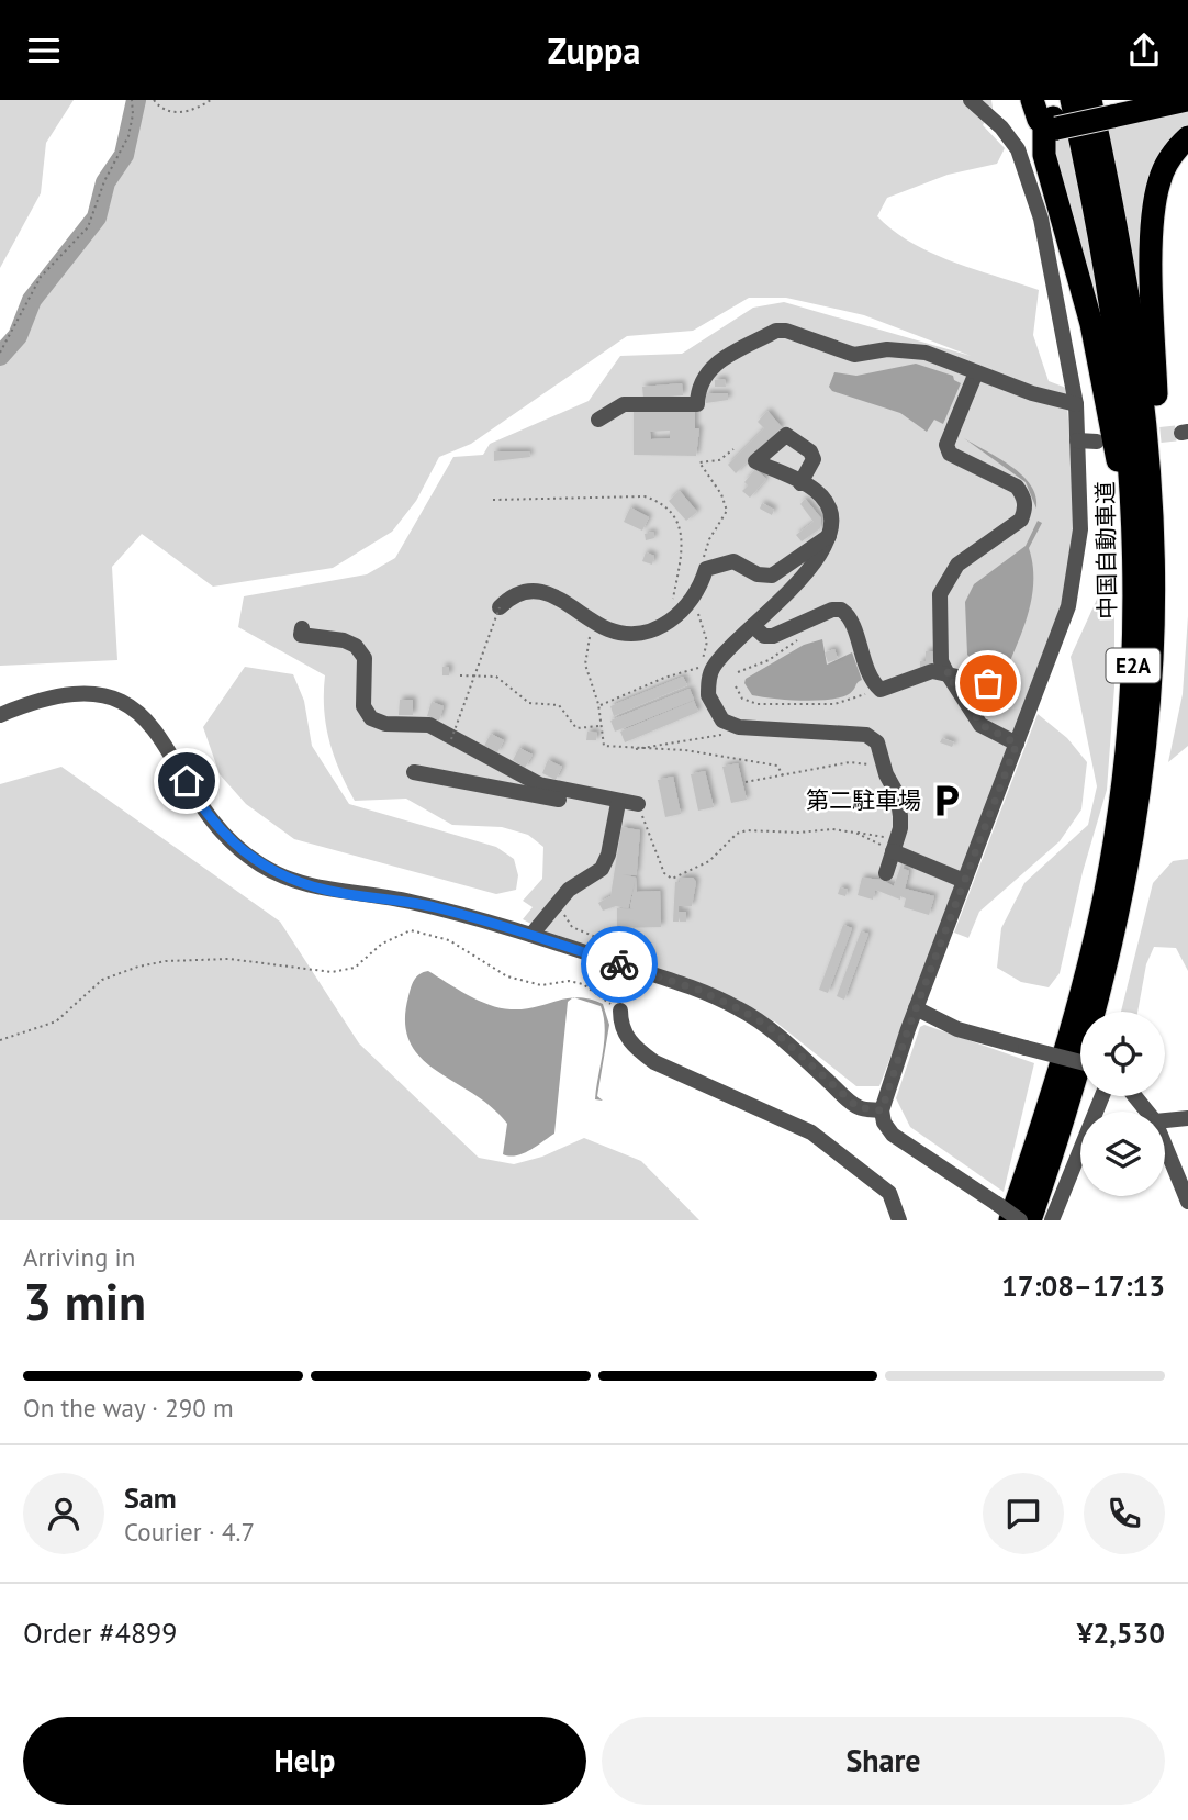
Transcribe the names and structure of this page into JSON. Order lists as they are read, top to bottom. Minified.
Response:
{"streets":{"highway":["中国自動車道","E2A"]},"places":{"parking":["第二駐車場"]},"page":{"header":"Zuppa","heading":["3 min","Arriving in","17:08–17:13"],"panel":["Sam","Courier · 4.7","Order #4899","¥2,530"],"bar":"On the way · 290 m","buttons":["Help","Share"]}}
